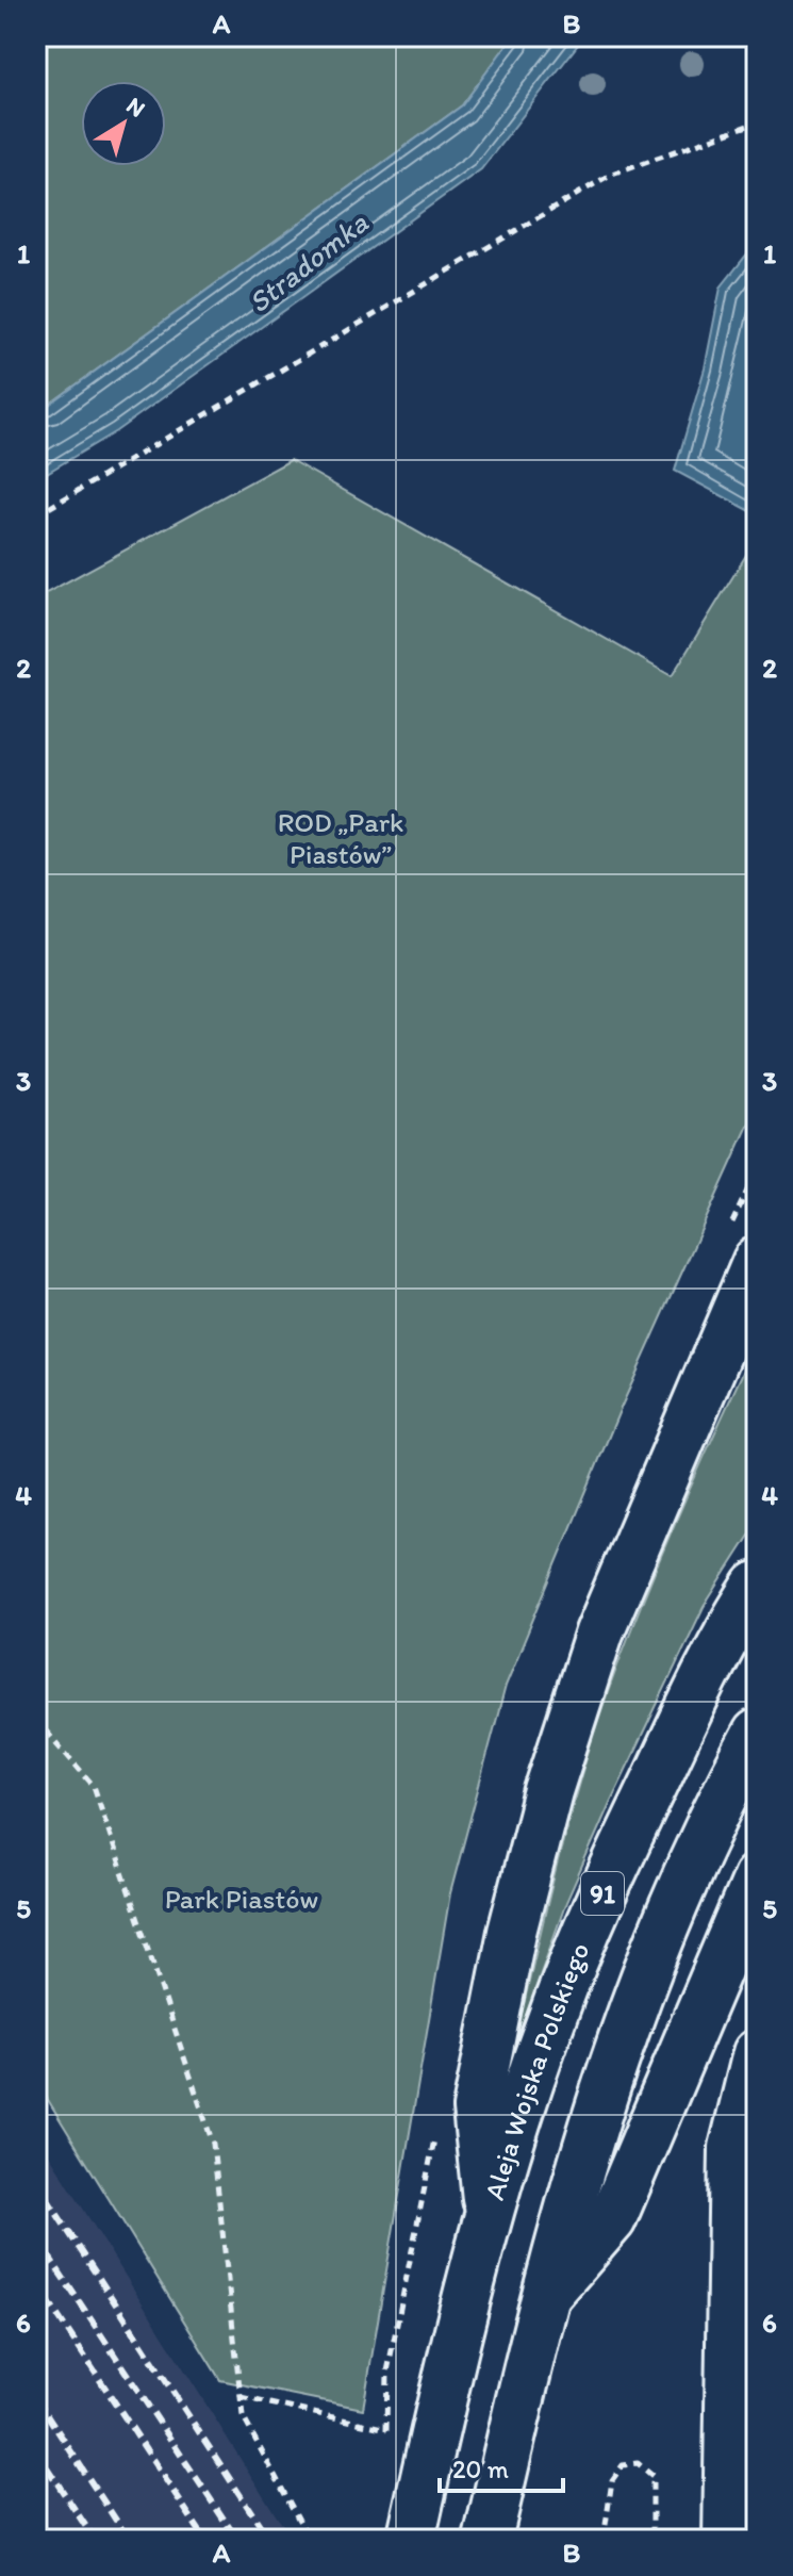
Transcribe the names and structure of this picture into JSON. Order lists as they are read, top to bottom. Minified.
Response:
{"streets":{"main road":["91","Aleja Wojska Polskiego"]},"water":["Stradomka"],"parks":["ROD „Park Piastów”","Park Piastów"],"scale_bar":"20 m","north":"top right","grid":{"columns":["A","B"],"rows":["1","2","3","4","5","6"]}}
